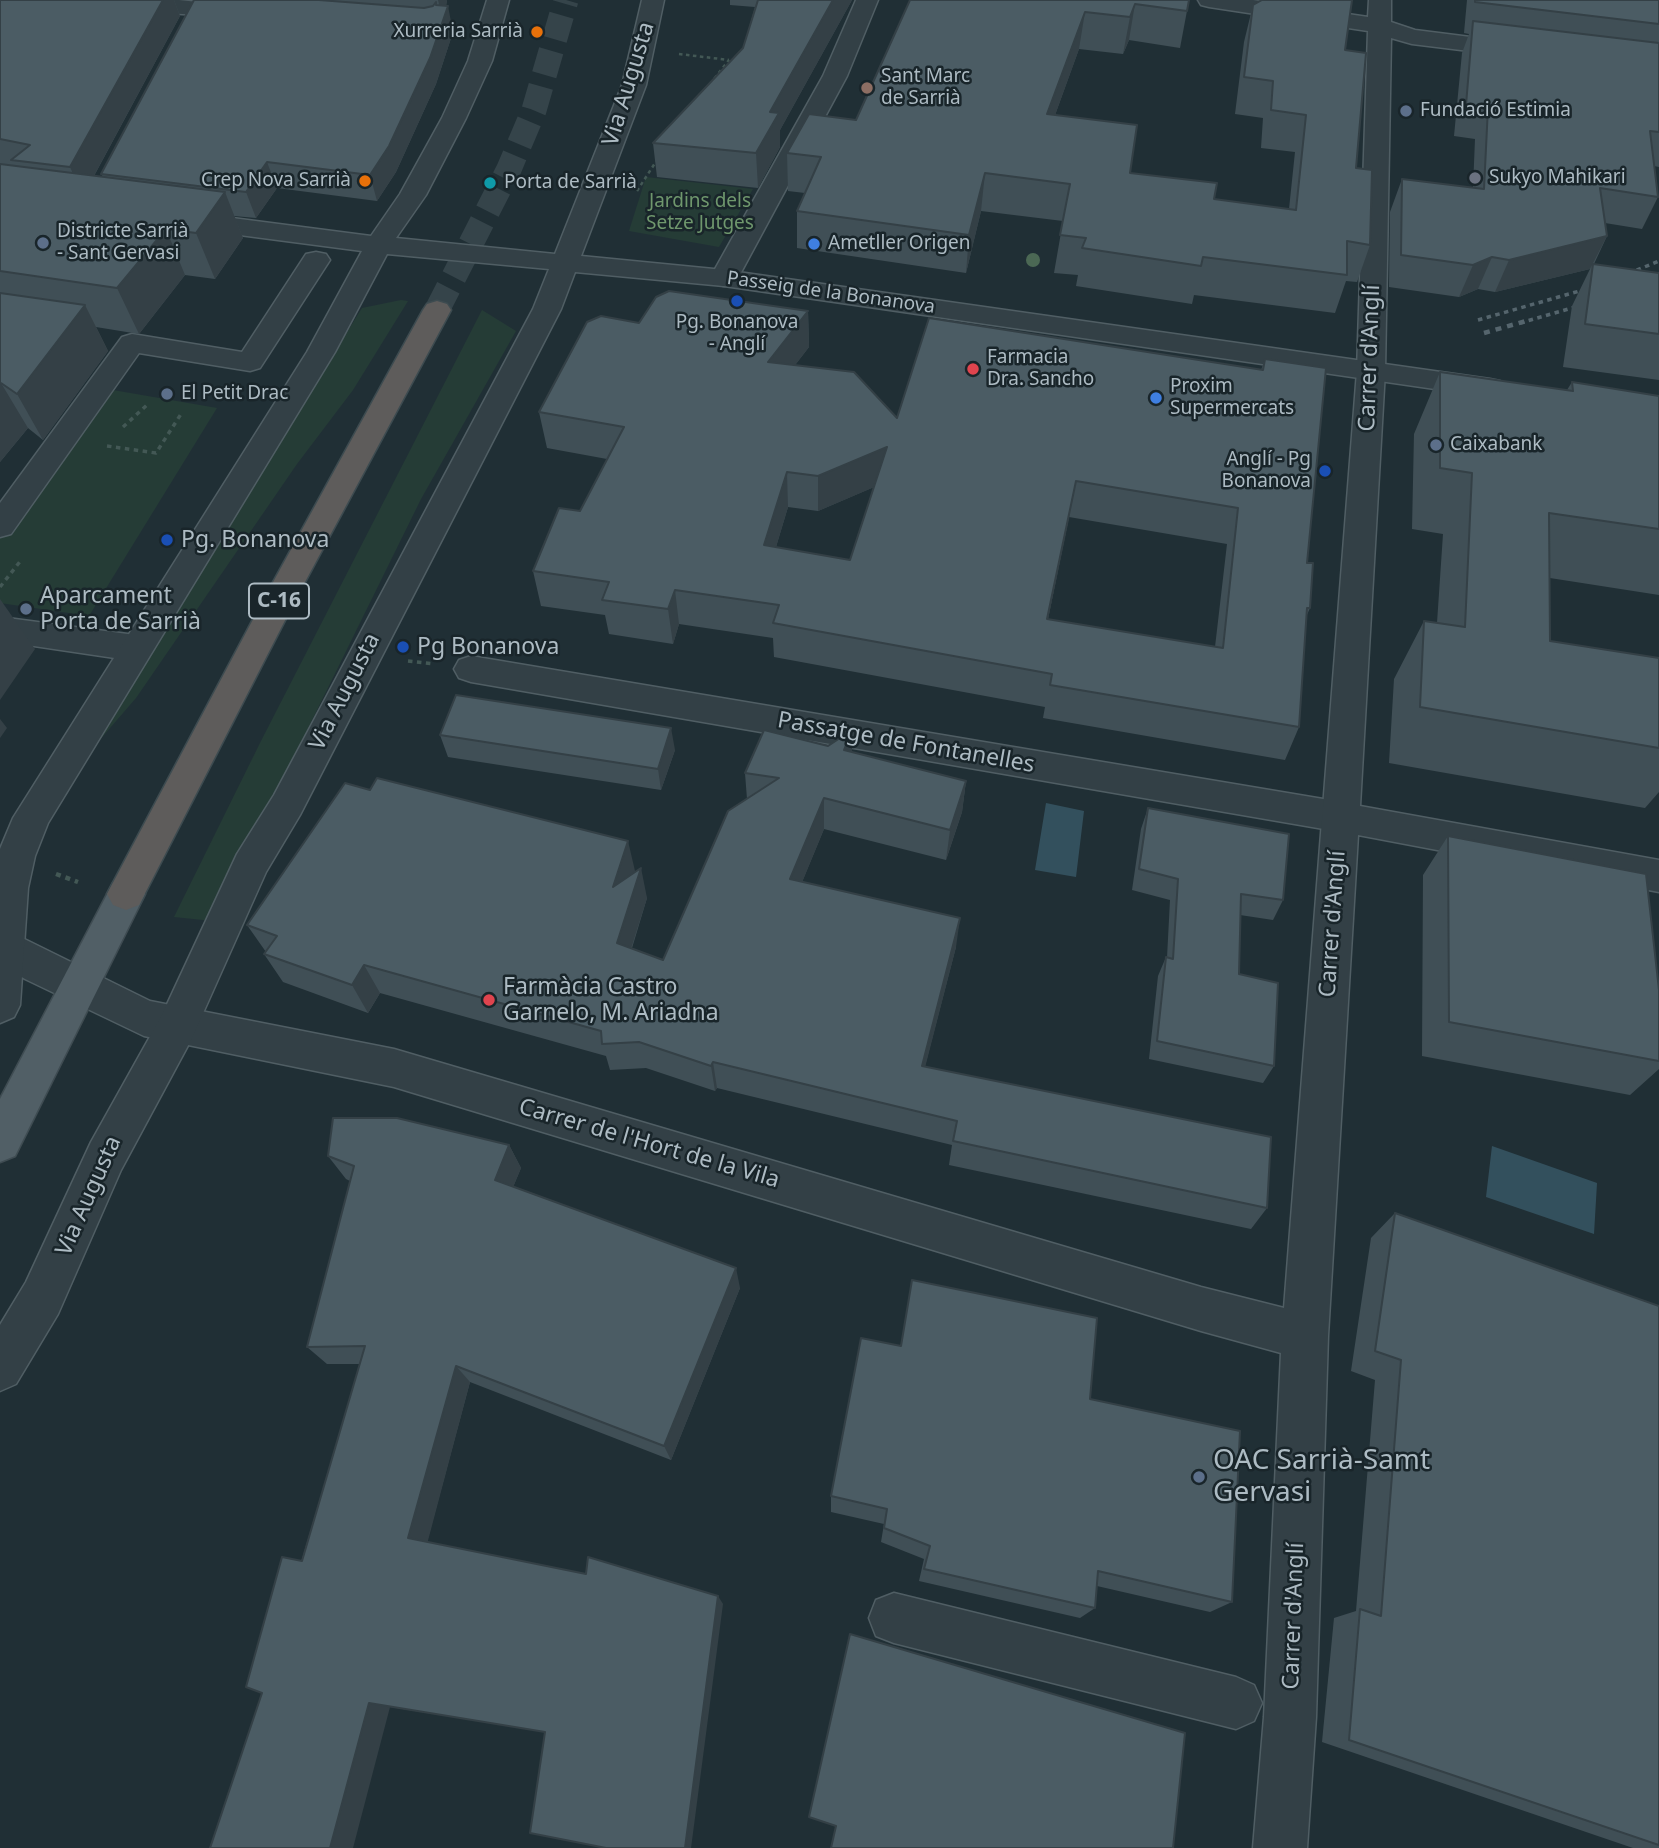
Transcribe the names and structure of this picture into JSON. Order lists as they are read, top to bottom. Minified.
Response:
{"streets":{"highway":["C-16"],"street":["Via Augusta","Passeig de la Bonanova","Carrer d'Anglí","Passatge de Fontanelles","Carrer de l'Hort de la Vila"]},"crossings":[["Via Augusta","Passeig de la Bonanova"],["Via Augusta","Carrer de l'Hort de la Vila"],["Passeig de la Bonanova","Carrer d'Anglí"],["Carrer d'Anglí","Passatge de Fontanelles"],["Carrer d'Anglí","Carrer de l'Hort de la Vila"]],"parks":["Jardins dels Setze Jutges"],"places":["Xurreria Sarrià","Sant Marc de Sarrià","Fundació Estimia","Sukyo Mahikari","Crep Nova Sarrià","Porta de Sarrià","Districte Sarrià - Sant Gervasi","Ametller Origen","Pg. Bonanova - Anglí","Farmacia Dra. Sancho","El Petit Drac","Proxim Supermercats","Caixabank","Anglí - Pg Bonanova","Pg. Bonanova","Aparcament Porta de Sarrià","Pg Bonanova","Farmàcia Castro Garnelo, M. Ariadna","OAC Sarrià-Samt Gervasi"]}
